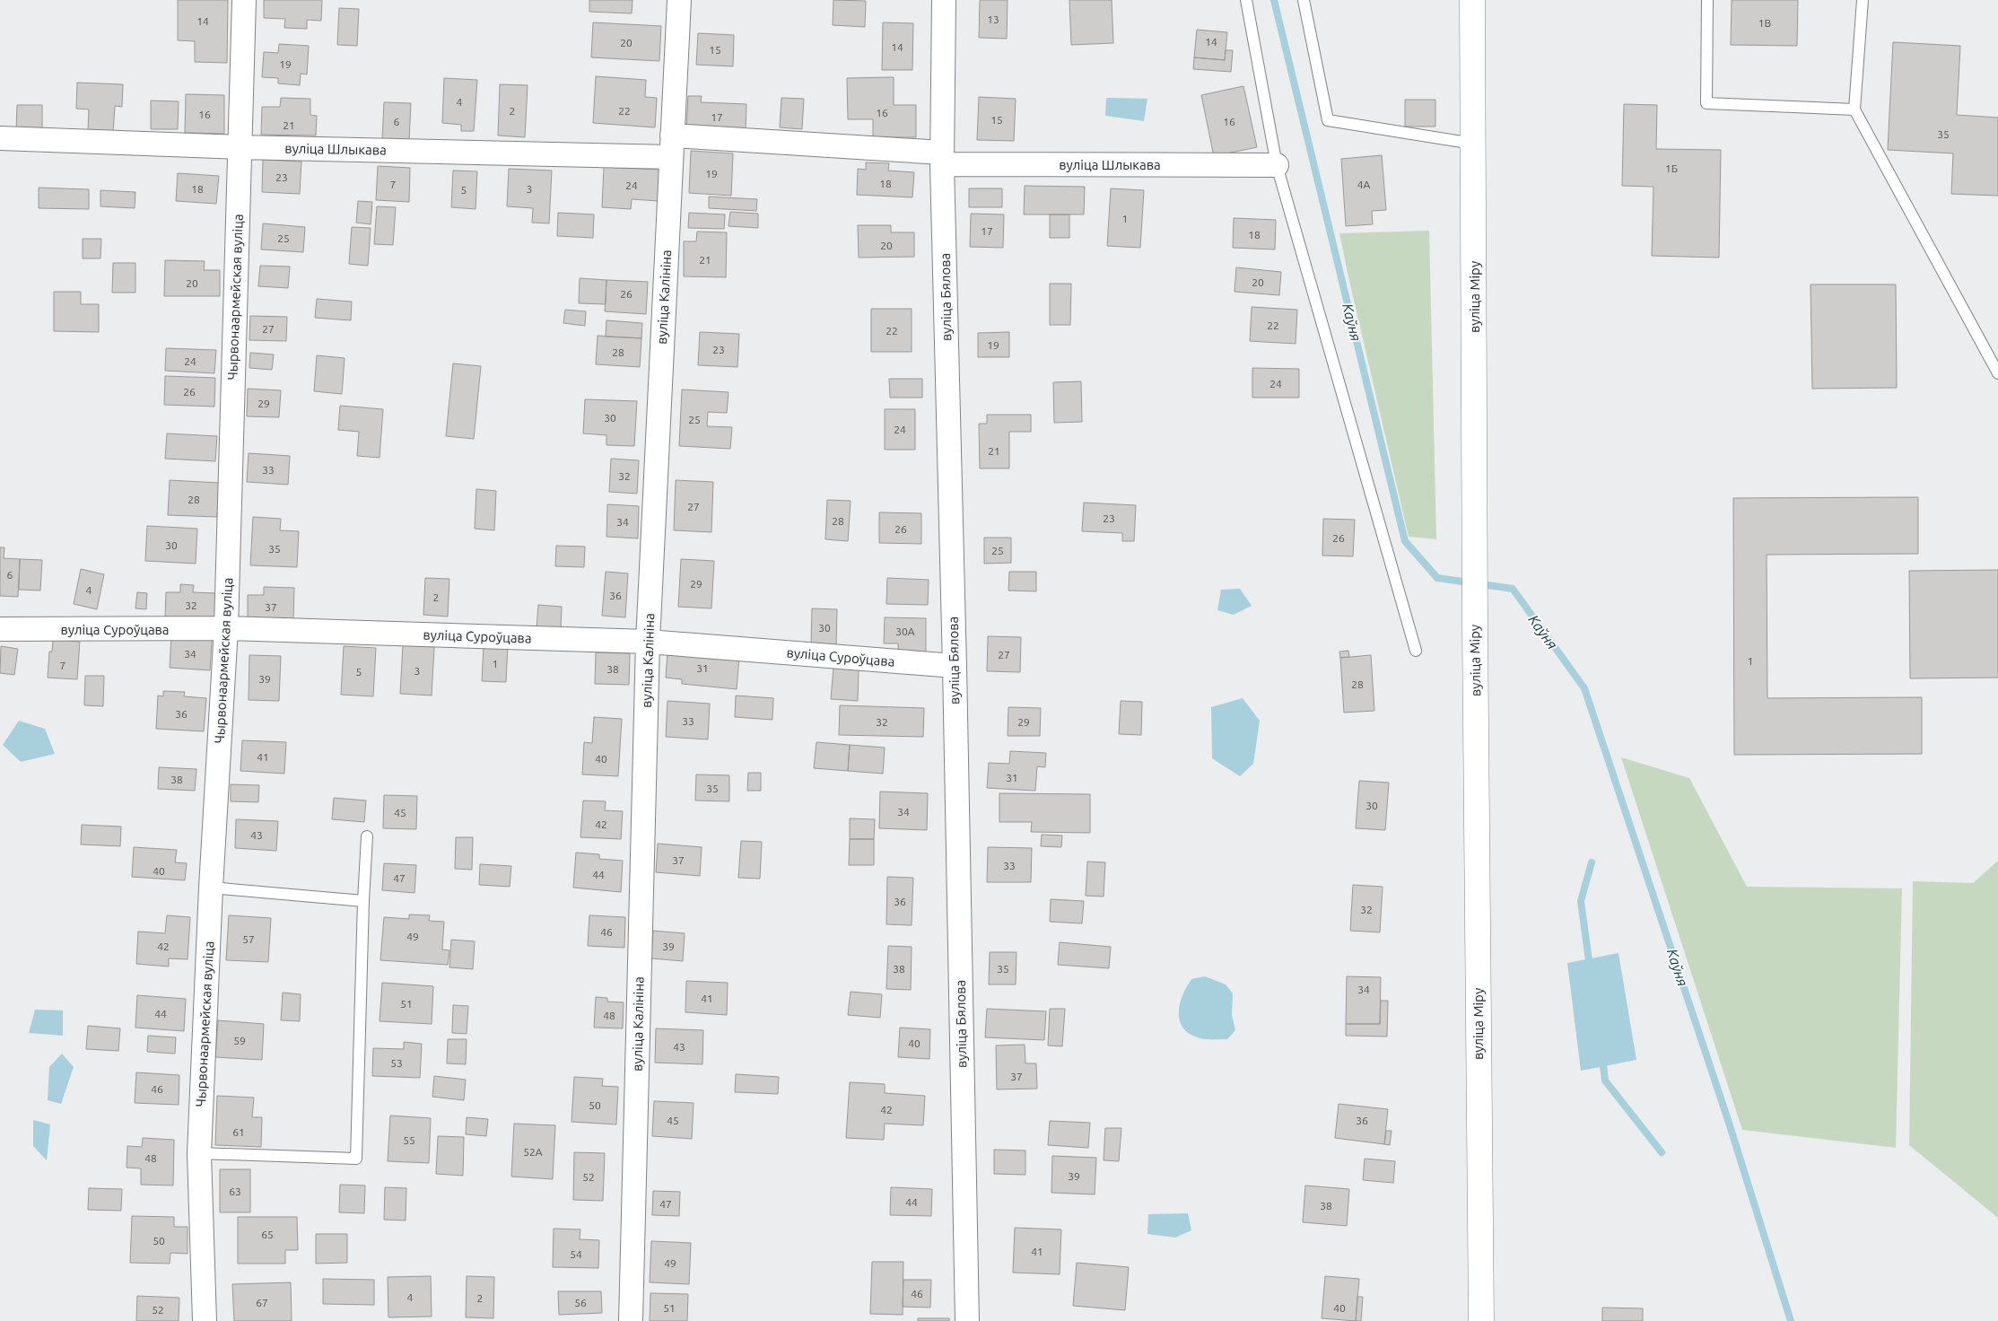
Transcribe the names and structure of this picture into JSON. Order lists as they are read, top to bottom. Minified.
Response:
{"streets":{"main road":["вуліца Міру"],"street":["вуліца Шлыкава","Чырвонаармейская вуліца","вуліца Калініна","вуліца Бялова","вуліца Суроўцава"]},"crossings":[["вуліца Шлыкава","Чырвонаармейская вуліца"],["вуліца Шлыкава","вуліца Калініна"],["вуліца Шлыкава","вуліца Бялова"],["Чырвонаармейская вуліца","вуліца Суроўцава"],["вуліца Калініна","вуліца Суроўцава"],["вуліца Бялова","вуліца Суроўцава"]],"water":["Каўня"],"house_numbers":["13","14","1В","14","20","14","15","19","4","2","22","16","16","17","15","6","16","21","35","1Б","19","23","18","7","4А","24","18","3","5","1","17","18","25","20","21","20","20","26","22","27","22","19","23","28","24","24","26","29","30","25","24","21","33","32","28","27","23","28","34","26","26","30","35","25","6","29","4","36","2","32","37","30","30А","34","27","1","1","7","31","38","3","5","39","28","36","33","32","29","41","40","31","38","35","30","34","45","42","43","37","33","40","44","47","36","32","46","49","57","42","39","38","35","34","41","51","44","48","59","40","43","53","37","46","50","42","45","36","61","55","52А","48","39","52","63","44","47","38","65","50","41","54","49","46","4","2","67","56","51","40","52"]}
